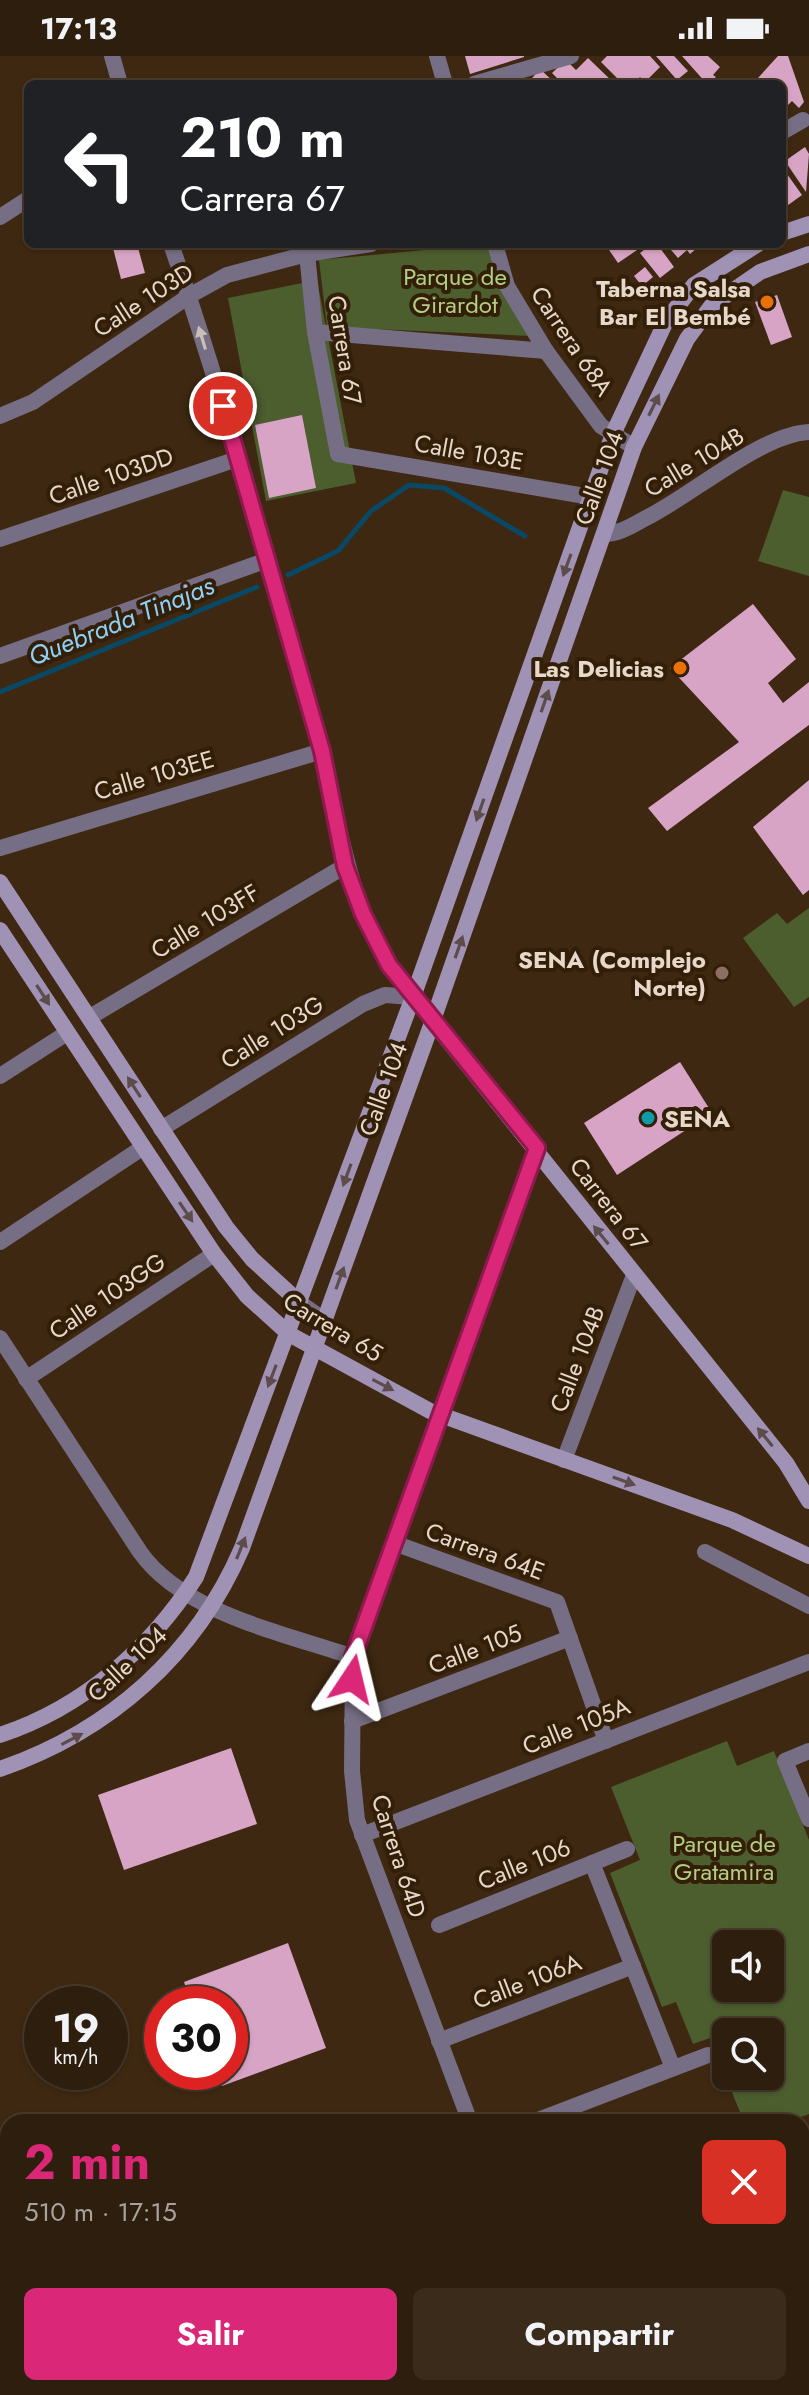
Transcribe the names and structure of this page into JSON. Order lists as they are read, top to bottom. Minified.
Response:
{"streets":{"main road":["Carrera 67","Calle 104","Carrera 65"],"street":["Calle 103D","Carrera 68A","Calle 103E","Calle 104B","Calle 103DD","Calle 103EE","Calle 103FF","Calle 103G","Calle 103GG","Carrera 64E","Calle 105","Calle 105A","Carrera 64D","Calle 106","Calle 106A"]},"crossings":[["Calle 103D","Carrera 67"],["Carrera 68A","Calle 104"],["Carrera 67","Calle 103E"],["Carrera 67","Calle 104B"],["Carrera 67","Calle 103DD"],["Carrera 67","Calle 104"],["Carrera 67","Calle 103EE"],["Carrera 67","Calle 103FF"],["Carrera 67","Calle 103G"],["Carrera 67","Carrera 64D"],["Calle 103E","Calle 104"],["Calle 104B","Calle 104"],["Calle 104B","Carrera 65"],["Calle 104","Calle 103G"],["Calle 104","Carrera 65"],["Calle 103FF","Carrera 65"],["Calle 103G","Carrera 65"],["Calle 103GG","Carrera 65"],["Carrera 65","Carrera 64D"],["Carrera 64E","Calle 105"],["Carrera 64E","Calle 105A"],["Carrera 64E","Carrera 64D"],["Calle 105","Carrera 64D"],["Calle 105A","Carrera 64D"],["Carrera 64D","Calle 106A"]],"one_way":["Carrera 67"],"water":["Quebrada Tinajas"],"parks":["Parque de Girardot","Parque de Gratamira"],"places":["Taberna Salsa Bar El Bembé","Las Delicias","SENA (Complejo Norte)","SENA"],"page":{"status":"17:13","turn":["210 m","Carrera 67"],"speed":"19 km/h","limit":"30","heading":["2 min","510 m · 17:15"],"buttons":["Salir","Compartir"]}}
